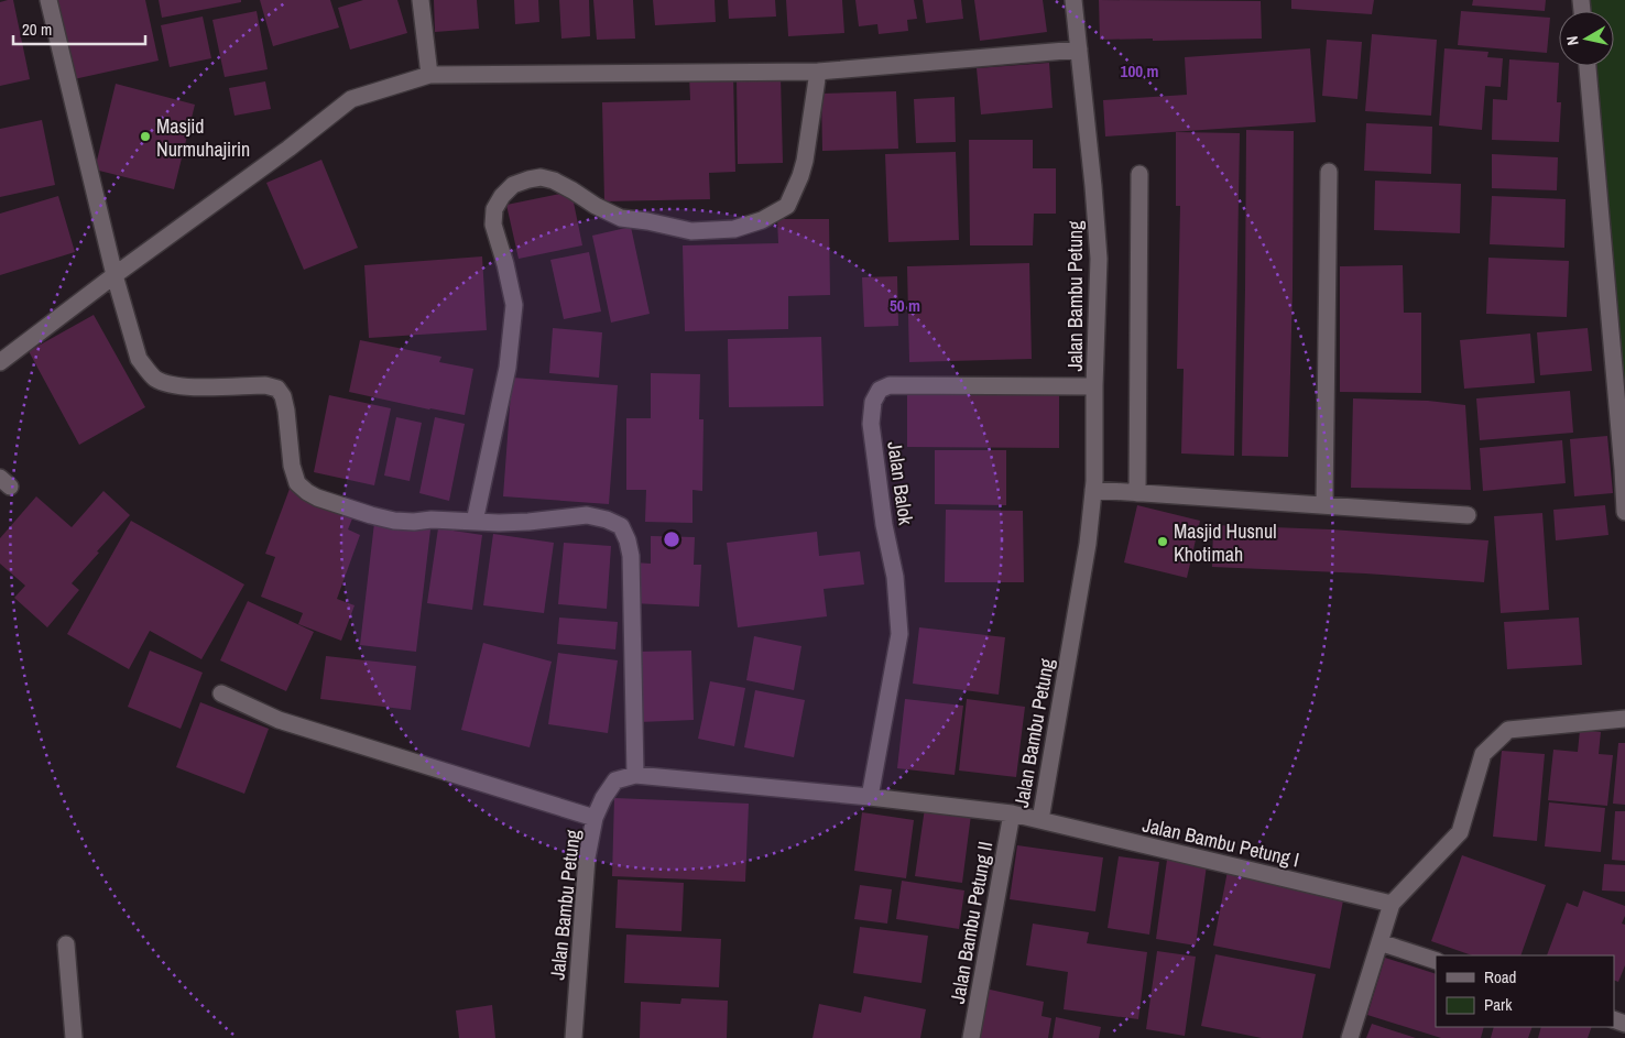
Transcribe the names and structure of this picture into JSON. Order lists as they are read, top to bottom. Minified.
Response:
{"streets":{"street":["Jalan Bambu Petung","Jalan Balok","Jalan Bambu Petung I","Jalan Bambu Petung II"]},"crossings":[["Jalan Bambu Petung","Jalan Balok"],["Jalan Bambu Petung","Jalan Bambu Petung I"],["Jalan Bambu Petung","Jalan Bambu Petung II"]],"places":["Masjid Nurmuhajirin","Masjid Husnul Khotimah"],"legend":["Road","Park"],"scale_bar":"20 m","north":"left","rings":["100 m","50 m"]}
